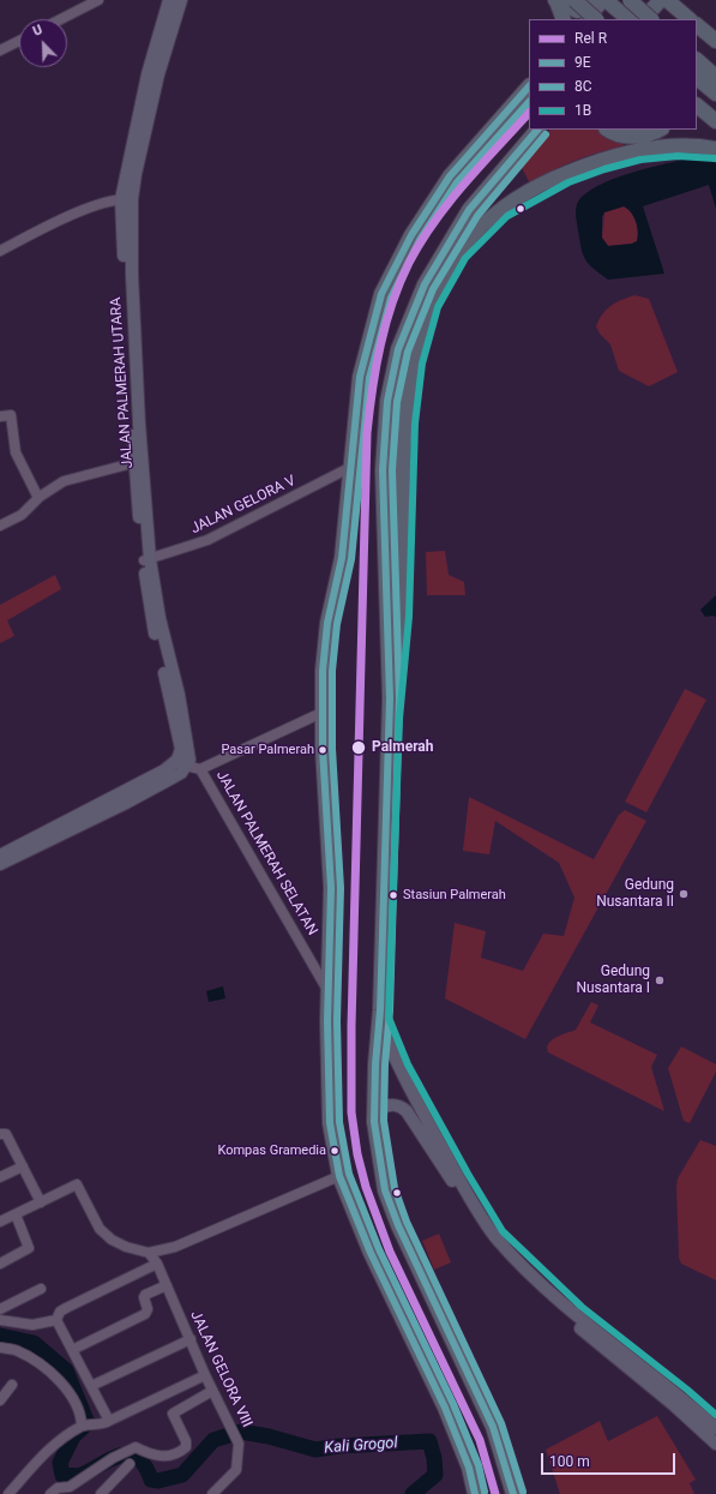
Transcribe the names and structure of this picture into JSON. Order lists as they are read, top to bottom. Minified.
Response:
{"streets":{"main road":["JALAN PALMERAH UTARA"],"street":["JALAN GELORA V","JALAN PALMERAH SELATAN","JALAN GELORA VIII"]},"crossings":[["JALAN PALMERAH UTARA","JALAN GELORA V"],["JALAN PALMERAH UTARA","JALAN PALMERAH SELATAN"]],"water":["Kali Grogol"],"places":["Palmerah","Pasar Palmerah","Gedung Nusantara II","Stasiun Palmerah","Gedung Nusantara I","Kompas Gramedia"],"lines":["transit line 9E","transit line 8C","rail line R","transit line 1B"],"legend":["Rel R","9E","8C","1B"],"scale_bar":"100 m","north":"top left"}
